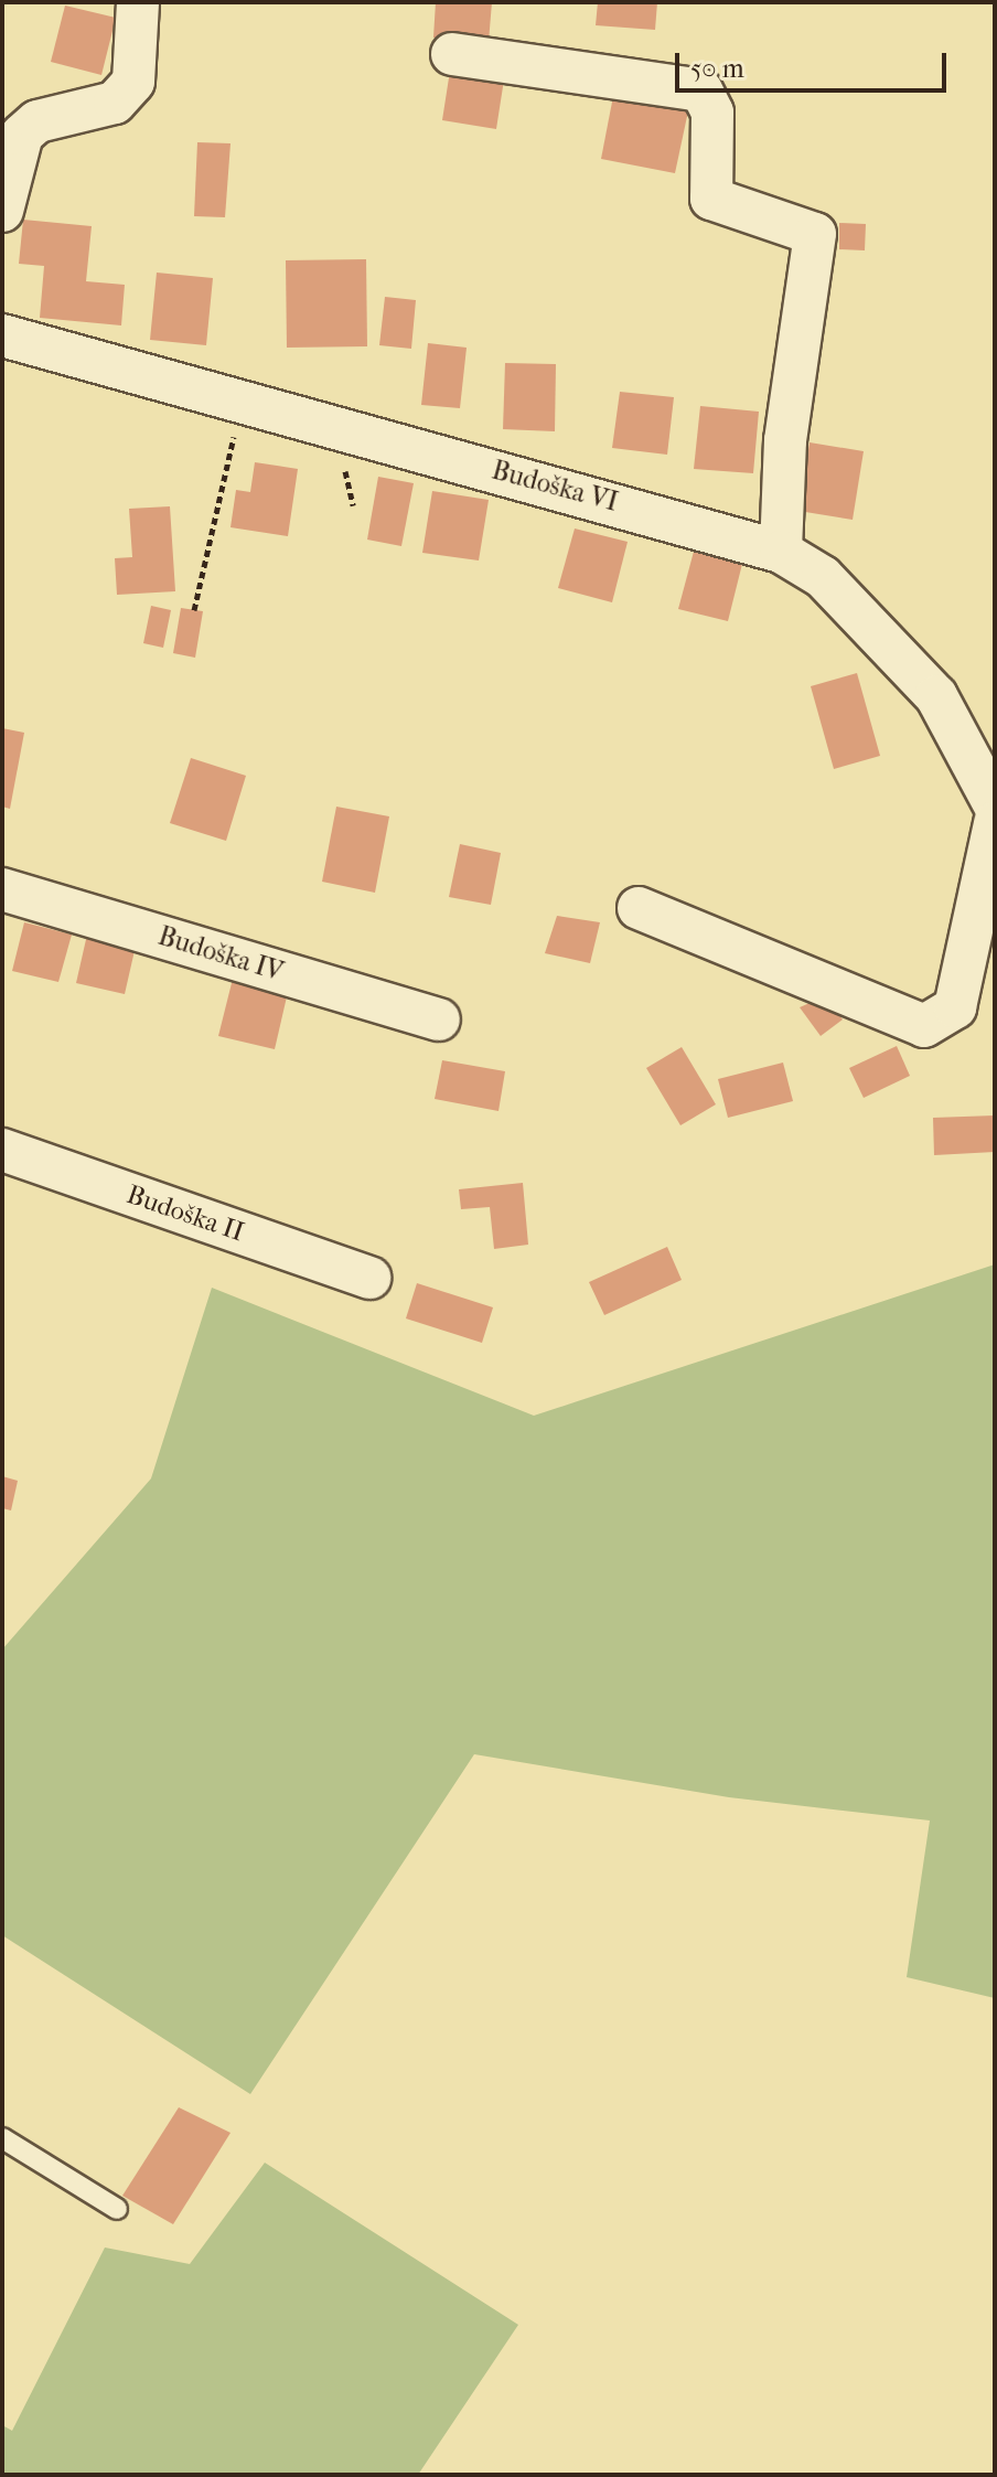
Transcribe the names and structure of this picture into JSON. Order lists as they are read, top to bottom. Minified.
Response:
{"streets":{"street":["Budoška VI","Budoška IV","Budoška II"]},"scale_bar":"50 m"}
